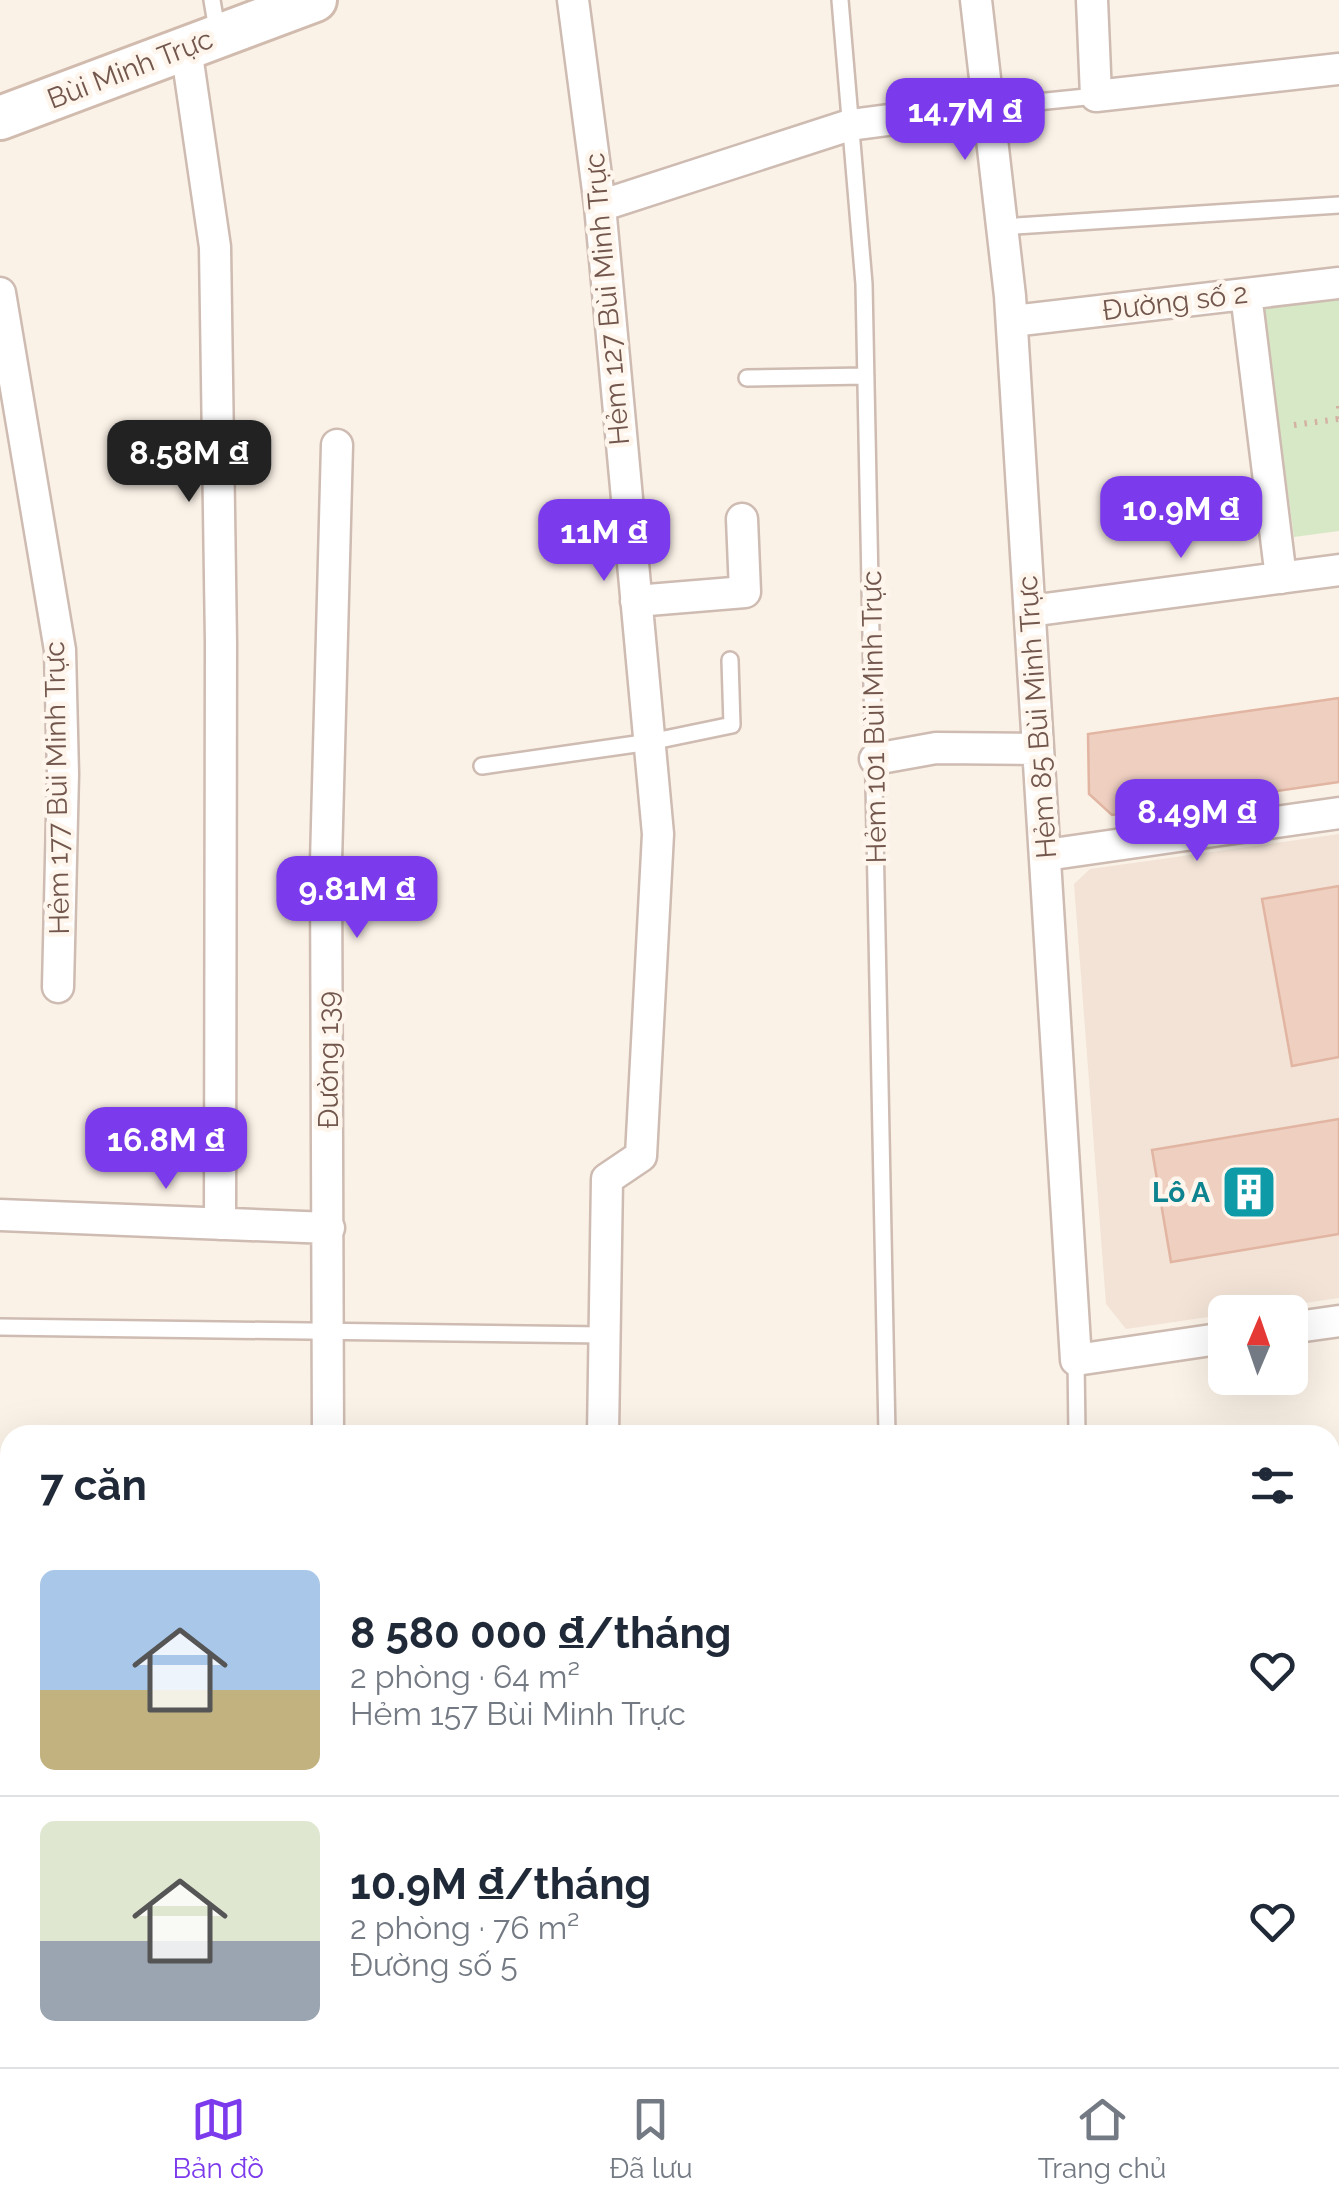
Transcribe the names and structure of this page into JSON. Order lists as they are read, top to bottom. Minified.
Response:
{"streets":{"street":["Bùi Minh Trực","Hẻm 127 Bùi Minh Trực","Đường số 2","Hẻm 85 Bùi Minh Trực","Hẻm 177 Bùi Minh Trực","Đường 139"],"lane":["Hẻm 101 Bùi Minh Trực"]},"crossings":[["Đường số 2","Hẻm 85 Bùi Minh Trực"]],"places":{"building":["Lô A"]},"north":"top","page":{"price":["14.7M ₫","8.58M ₫","10.9M ₫","11M ₫","8.49M ₫","9.81M ₫","16.8M ₫"],"heading":"7 căn","list":[{"name":"8 580 000 ₫/tháng","note":"2 phòng · 64 m² · Hẻm 157 Bùi Minh Trực"},{"name":"10.9M ₫/tháng","note":"2 phòng · 76 m² · Đường số 5"}],"tabs":["Bản đồ","Đã lưu","Trang chủ"]}}
